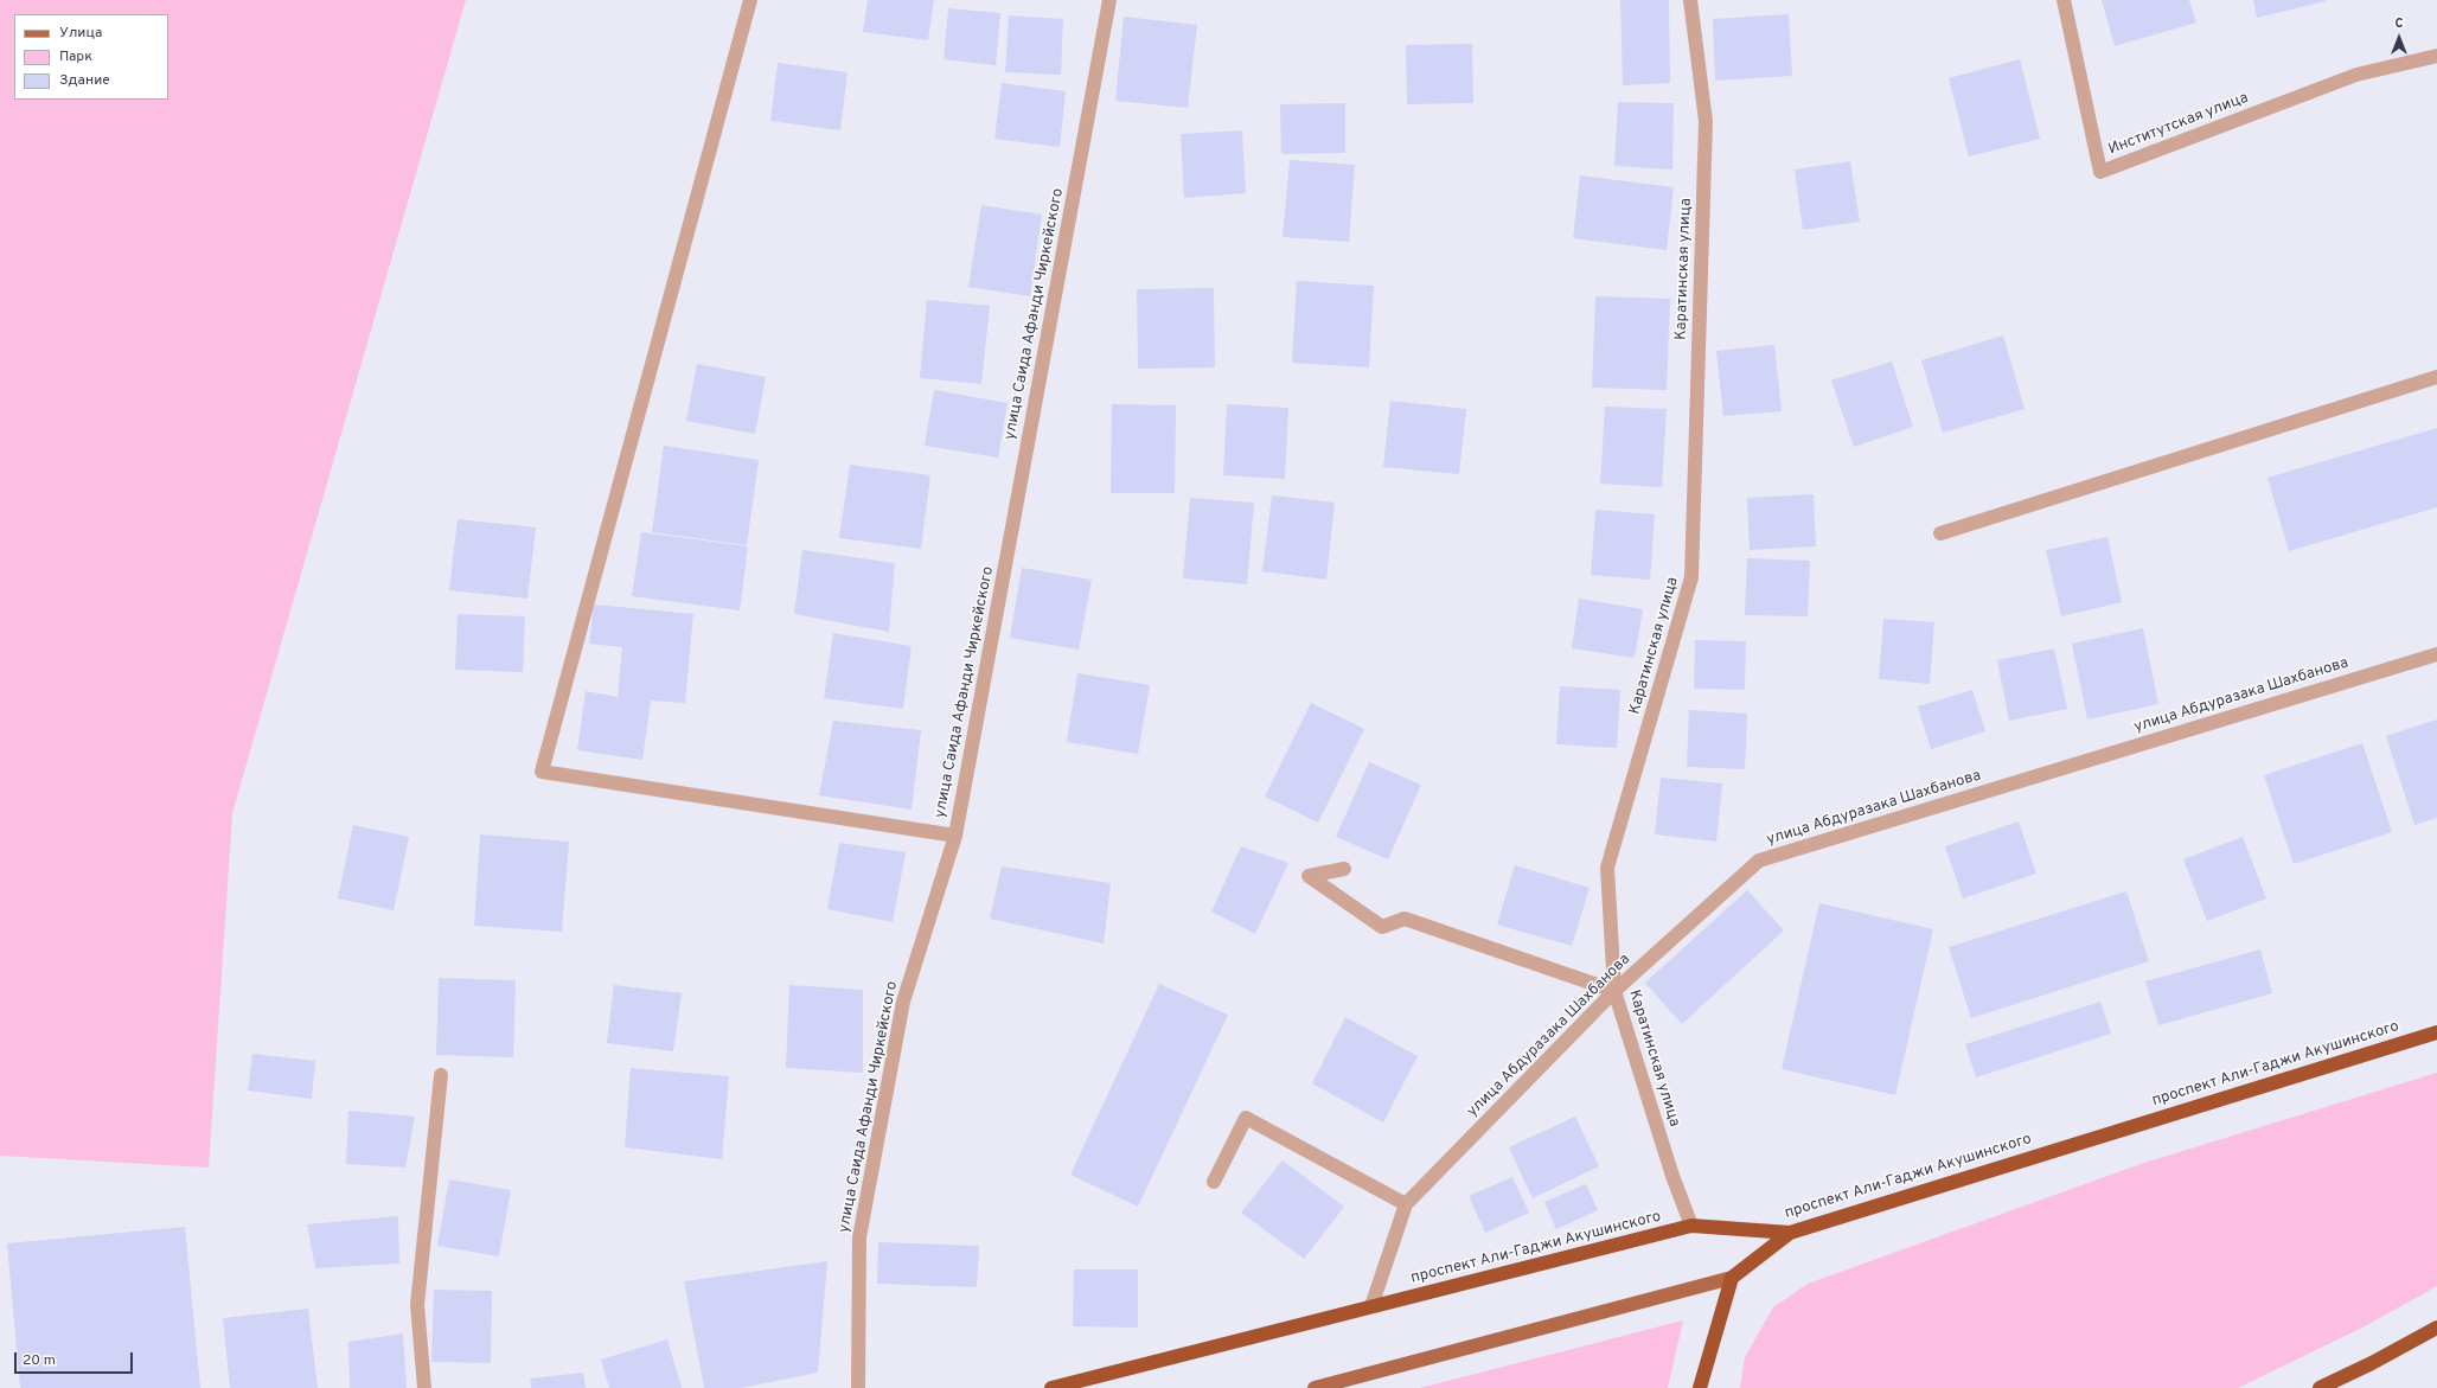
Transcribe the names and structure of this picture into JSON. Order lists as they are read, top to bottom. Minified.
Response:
{"streets":{"highway":["проспект Али-Гаджи Акушинского"],"street":["Институтская улица","Каратинская улица","улица Саида Афанди Чиркейского","улица Абдуразака Шахбанова"]},"crossings":[["Каратинская улица","улица Абдуразака Шахбанова"],["Каратинская улица","проспект Али-Гаджи Акушинского"],["улица Абдуразака Шахбанова","проспект Али-Гаджи Акушинского"]],"legend":["Улица","Парк","Здание"],"scale_bar":"20 m","north":"top"}
